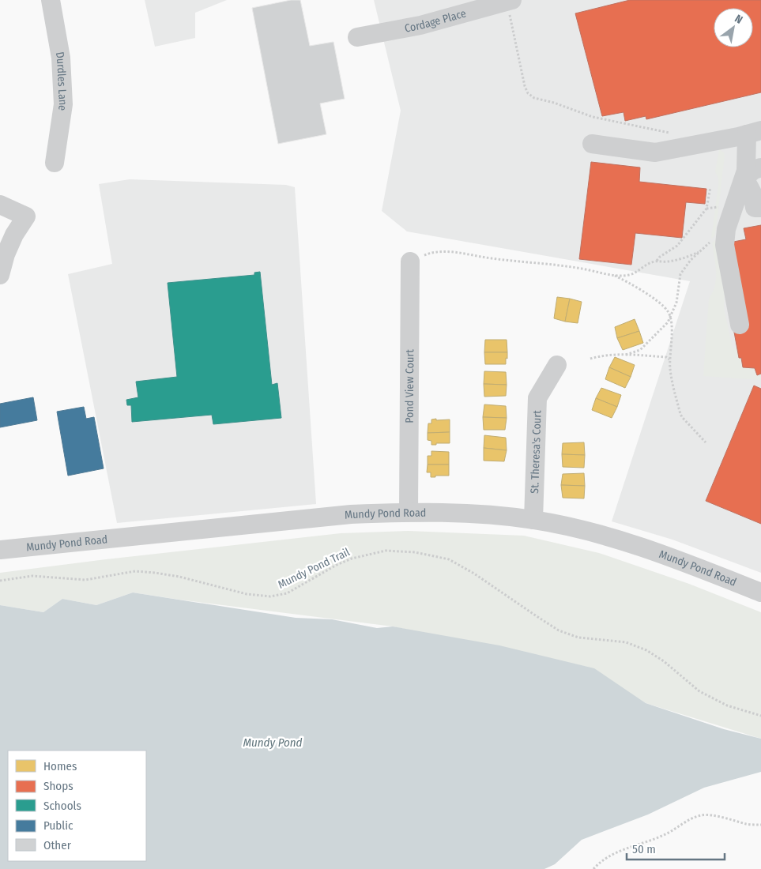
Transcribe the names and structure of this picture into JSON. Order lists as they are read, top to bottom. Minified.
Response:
{"streets":{"street":["Cordage Place","Durdles Lane","Pond View Court","St. Theresa's Court","Mundy Pond Road"],"path":["Mundy Pond Trail"]},"crossings":[["Pond View Court","Mundy Pond Road"],["St. Theresa's Court","Mundy Pond Road"]],"water":["Mundy Pond"],"legend":["Homes","Shops","Schools","Public","Other"],"scale_bar":"50 m","north":"top right"}
